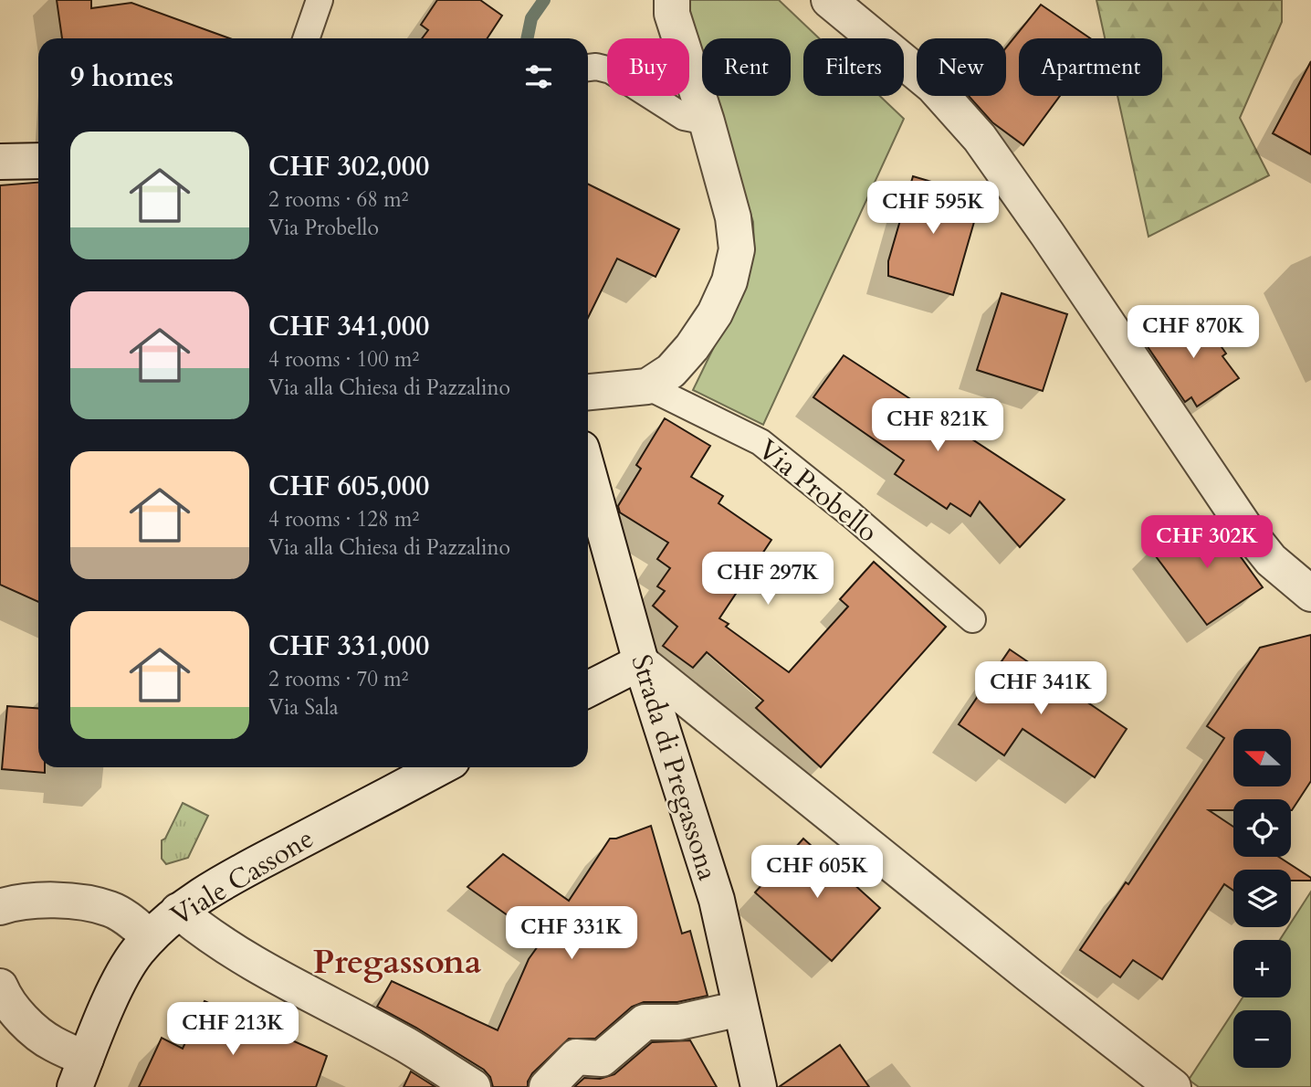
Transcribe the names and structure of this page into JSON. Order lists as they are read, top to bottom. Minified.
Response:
{"streets":{"street":["Strada di Pregassona","Viale Cassone"],"lane":["Via Probello"]},"districts":["Pregassona"],"north":"left","page":{"chip":["Buy","Rent","Filters","New","Apartment"],"heading":"9 homes","list":[{"name":"CHF 302,000","note":"2 rooms · 68 m² · Via Probello"},{"name":"CHF 341,000","note":"4 rooms · 100 m² · Via alla Chiesa di Pazzalino"},{"name":"CHF 605,000","note":"4 rooms · 128 m² · Via alla Chiesa di Pazzalino"},{"name":"CHF 331,000","note":"2 rooms · 70 m² · Via Sala"}],"price":["CHF 595K","CHF 870K","CHF 821K","CHF 302K","CHF 297K","CHF 341K","CHF 605K","CHF 331K","CHF 213K"],"map_buttons":["+","−"]}}
